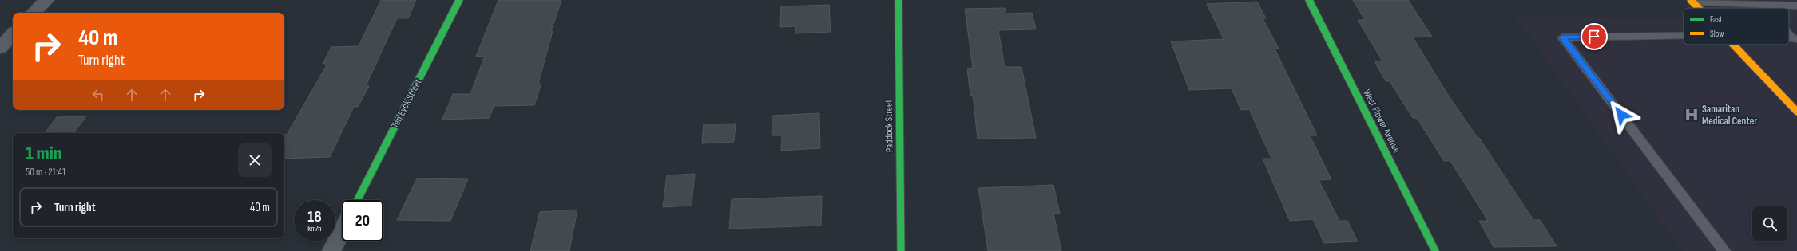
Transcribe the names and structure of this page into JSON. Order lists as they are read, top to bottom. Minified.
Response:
{"streets":{"street":["Ten Eyck Street","West Flower Avenue","Paddock Street"]},"places":{"hospital":["Samaritan Medical Center"]},"legend":["Fast","Slow"],"page":{"turn":["40 m","Turn right"],"heading":["1 min","50 m · 21:41"],"list":[{"name":"Turn right","value":"40 m"}],"speed":"18 km/h","limit":"20"}}
